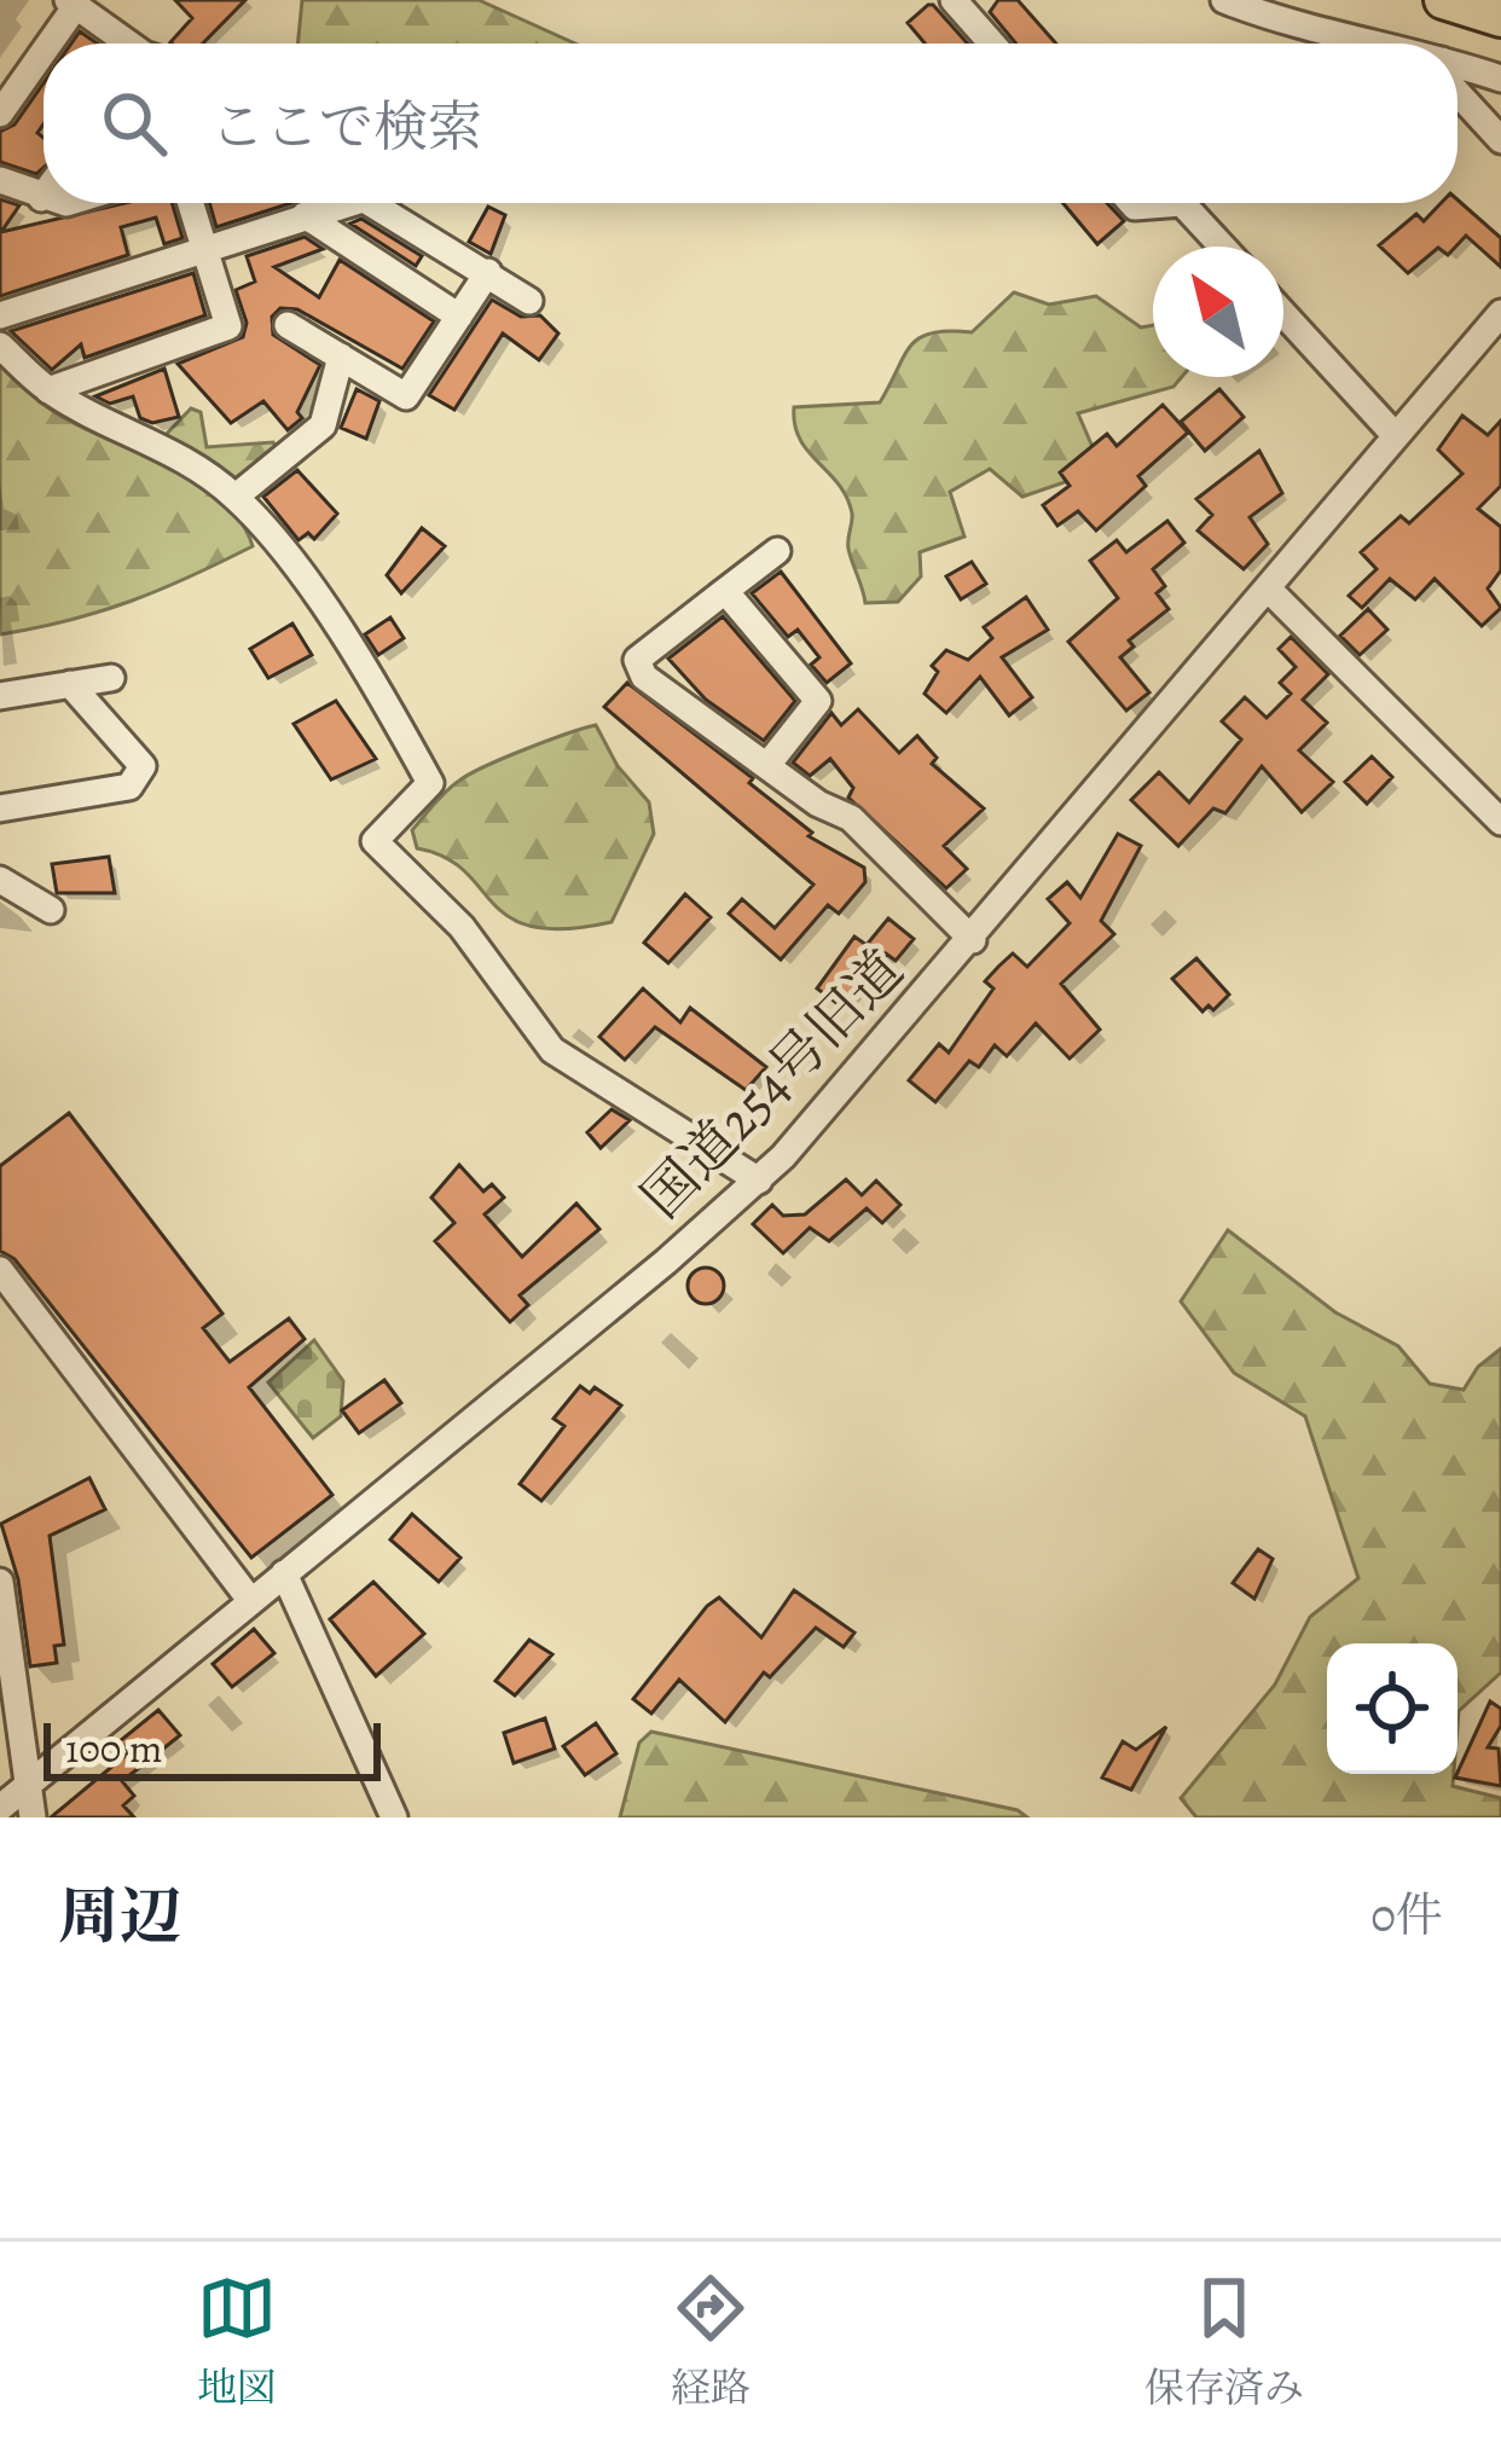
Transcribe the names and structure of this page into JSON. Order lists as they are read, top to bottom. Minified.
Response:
{"streets":{"street":["国道254号旧道"]},"scale_bar":"100 m","north":"top left","page":{"search":"ここで検索","scale":"100 m","heading":["周辺","0件"],"nav":["地図","経路","保存済み"]}}
